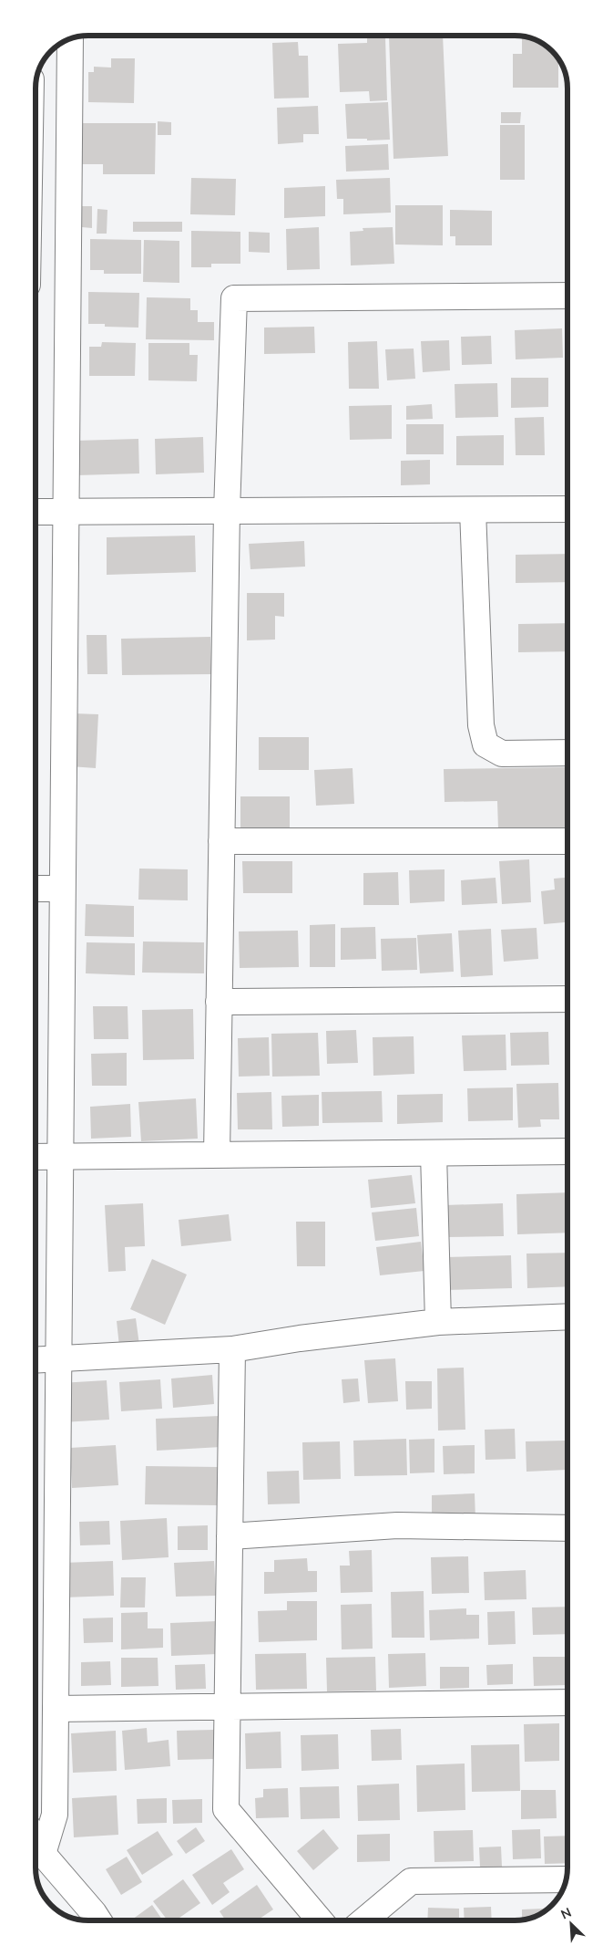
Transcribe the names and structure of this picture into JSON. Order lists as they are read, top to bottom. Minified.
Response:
{"north":"top left"}
